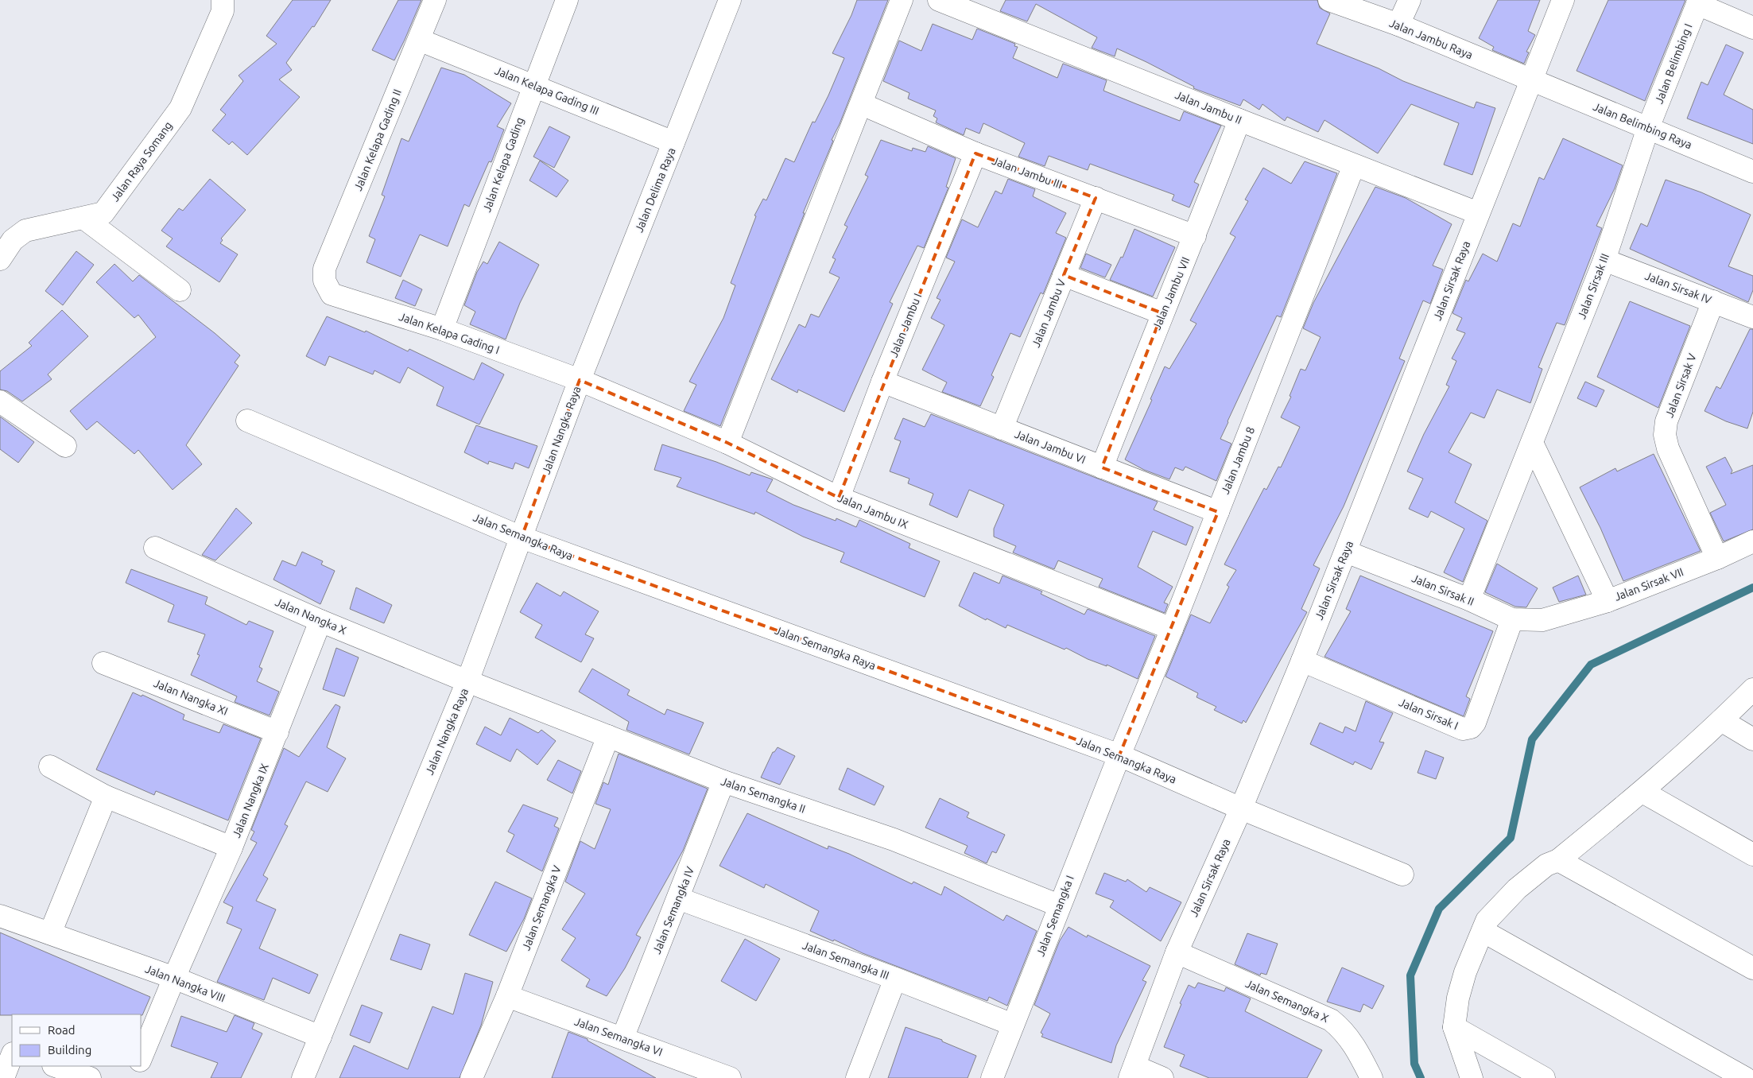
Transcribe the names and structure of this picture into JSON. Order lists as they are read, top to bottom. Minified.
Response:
{"streets":{"street":["Jalan Jambu Raya","Jalan Belimbing I","Jalan Kelapa Gading III","Jalan Jambu II","Jalan Belimbing Raya","Jalan Kelapa Gading II","Jalan Raya Somang","Jalan Kelapa Gading","Jalan Jambu III","Jalan Delima Raya","Jalan Sirsak Raya","Jalan Sirsak III","Jalan Sirsak IV","Jalan Jambu VII","Jalan Jambu V","Jalan Jambu I","Jalan Kelapa Gading I","Jalan Sirsak V","Jalan Nangka Raya","Jalan Jambu VI","Jalan Jambu 8","Jalan Jambu IX","Jalan Semangka Raya","Jalan Sirsak VII","Jalan Sirsak II","Jalan Nangka X","Jalan Nangka XI","Jalan Sirsak I","Jalan Semangka II","Jalan Nangka IX","Jalan Semangka V","Jalan Semangka IV","Jalan Semangka I","Jalan Semangka III","Jalan Nangka VIII","Jalan Semangka X","Jalan Semangka VI"]},"crossings":[["Jalan Jambu Raya","Jalan Belimbing Raya"],["Jalan Jambu Raya","Jalan Sirsak Raya"],["Jalan Belimbing I","Jalan Belimbing Raya"],["Jalan Belimbing I","Jalan Sirsak III"],["Jalan Kelapa Gading III","Jalan Kelapa Gading II"],["Jalan Kelapa Gading III","Jalan Kelapa Gading"],["Jalan Kelapa Gading III","Jalan Delima Raya"],["Jalan Jambu II","Jalan Sirsak Raya"],["Jalan Jambu II","Jalan Jambu VII"],["Jalan Jambu II","Jalan Jambu 8"],["Jalan Belimbing Raya","Jalan Sirsak Raya"],["Jalan Belimbing Raya","Jalan Sirsak III"],["Jalan Kelapa Gading II","Jalan Kelapa Gading I"],["Jalan Kelapa Gading","Jalan Kelapa Gading I"],["Jalan Jambu III","Jalan Jambu VII"],["Jalan Jambu III","Jalan Jambu V"],["Jalan Jambu III","Jalan Jambu I"],["Jalan Delima Raya","Jalan Kelapa Gading I"],["Jalan Delima Raya","Jalan Nangka Raya"],["Jalan Delima Raya","Jalan Jambu IX"],["Jalan Sirsak Raya","Jalan Semangka Raya"],["Jalan Sirsak Raya","Jalan Sirsak II"],["Jalan Sirsak Raya","Jalan Sirsak I"],["Jalan Sirsak Raya","Jalan Semangka X"],["Jalan Sirsak III","Jalan Sirsak IV"],["Jalan Sirsak III","Jalan Sirsak II"],["Jalan Sirsak IV","Jalan Sirsak V"],["Jalan Jambu VII","Jalan Jambu VI"],["Jalan Jambu V","Jalan Jambu VI"],["Jalan Jambu I","Jalan Jambu VI"],["Jalan Jambu I","Jalan Jambu IX"],["Jalan Kelapa Gading I","Jalan Nangka Raya"],["Jalan Kelapa Gading I","Jalan Jambu IX"],["Jalan Sirsak V","Jalan Sirsak VII"],["Jalan Nangka Raya","Jalan Jambu IX"],["Jalan Nangka Raya","Jalan Semangka Raya"],["Jalan Nangka Raya","Jalan Nangka X"],["Jalan Nangka Raya","Jalan Semangka II"],["Jalan Nangka Raya","Jalan Nangka VIII"],["Jalan Jambu VI","Jalan Jambu 8"],["Jalan Jambu 8","Jalan Jambu IX"],["Jalan Jambu 8","Jalan Semangka Raya"],["Jalan Jambu 8","Jalan Semangka I"],["Jalan Semangka Raya","Jalan Semangka I"],["Jalan Sirsak VII","Jalan Sirsak II"],["Jalan Sirsak II","Jalan Sirsak I"],["Jalan Nangka X","Jalan Semangka II"],["Jalan Nangka X","Jalan Nangka IX"],["Jalan Nangka XI","Jalan Nangka IX"],["Jalan Semangka II","Jalan Semangka V"],["Jalan Semangka II","Jalan Semangka IV"],["Jalan Semangka II","Jalan Semangka I"],["Jalan Nangka IX","Jalan Nangka VIII"],["Jalan Semangka V","Jalan Semangka VI"],["Jalan Semangka IV","Jalan Semangka III"],["Jalan Semangka IV","Jalan Semangka VI"],["Jalan Semangka I","Jalan Semangka III"]],"legend":["Road","Building"]}
